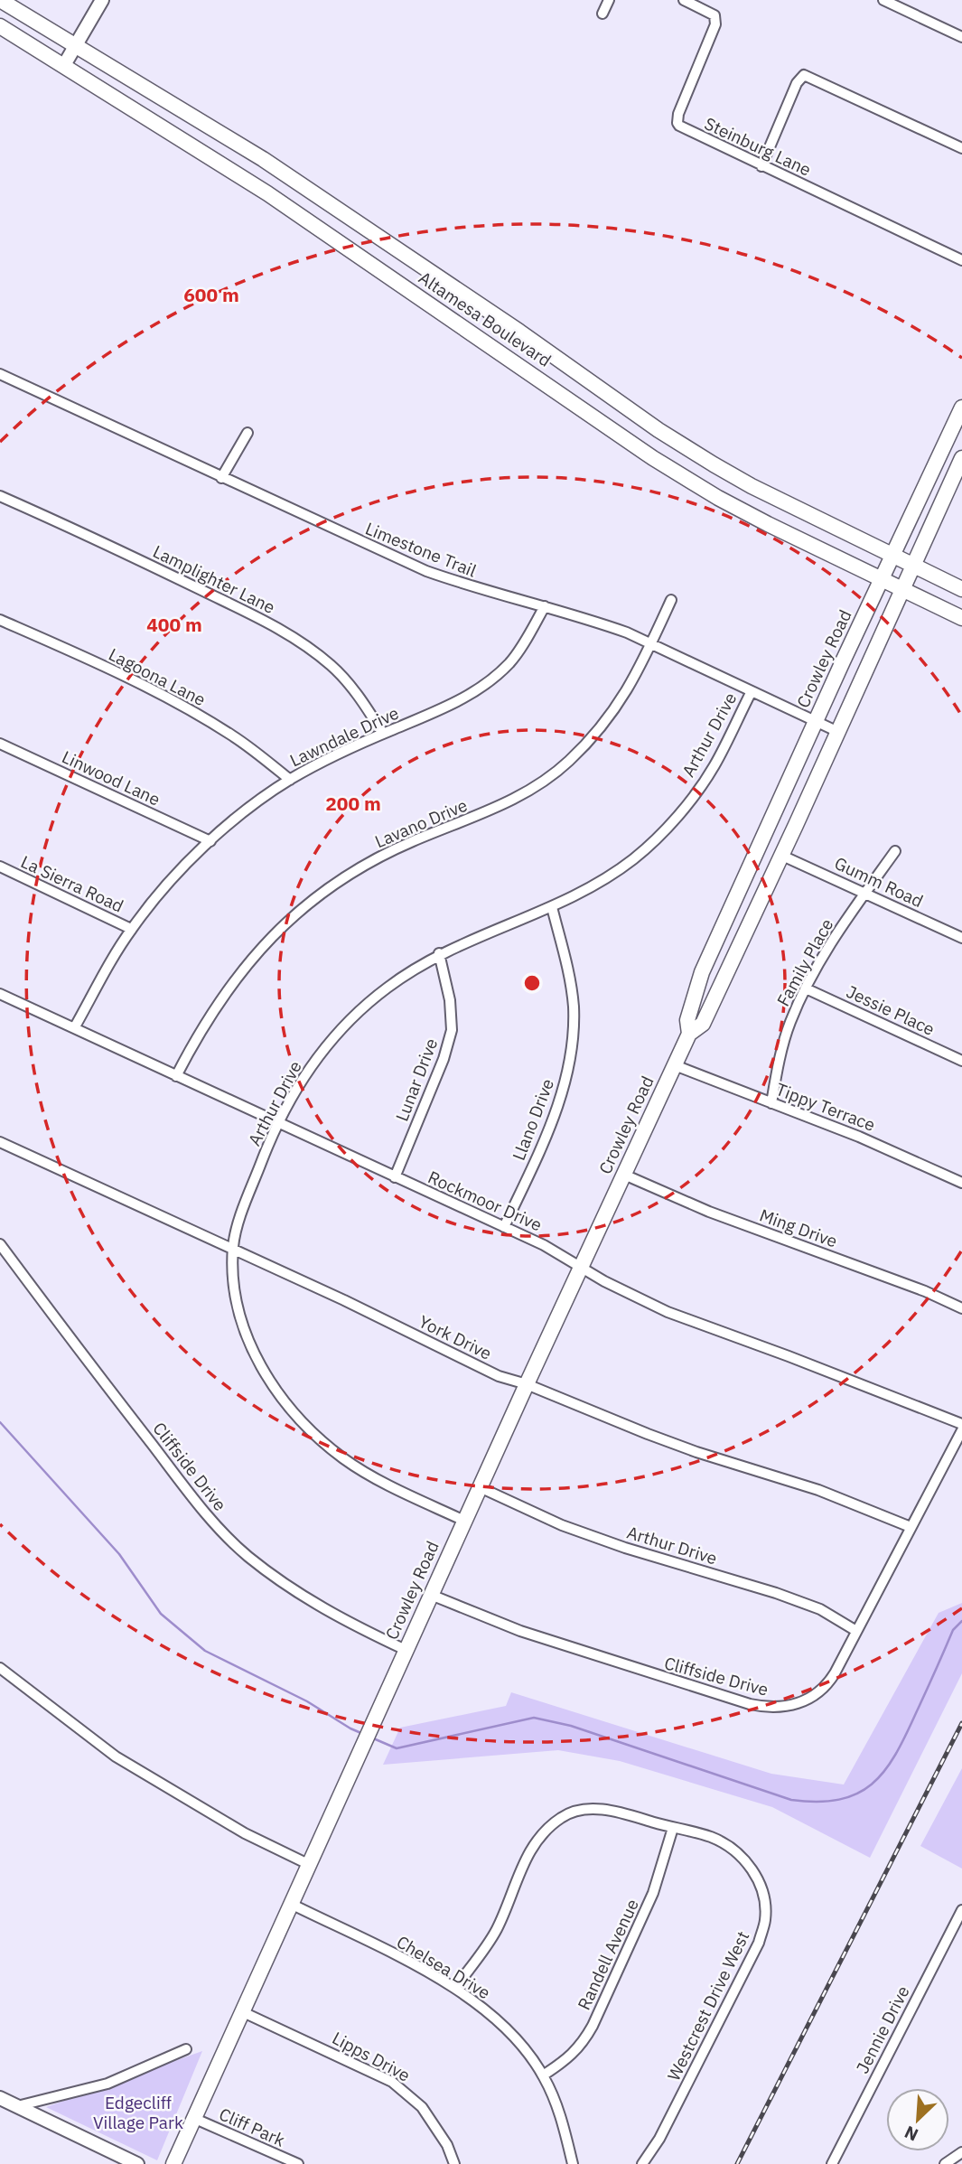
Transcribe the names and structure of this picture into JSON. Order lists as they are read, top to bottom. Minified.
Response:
{"streets":{"main road":["Altamesa Boulevard","Crowley Road"],"street":["Steinburg Lane","Limestone Trail","Lamplighter Lane","Lagoona Lane","Arthur Drive","Lawndale Drive","Linwood Lane","Lavano Drive","Gumm Road","La Sierra Road","Family Place","Jessie Place","Lunar Drive","Tippy Terrace","Llano Drive","Rockmoor Drive","Ming Drive","York Drive","Cliffside Drive","Randell Avenue","Chelsea Drive","Westcrest Drive West","Jennie Drive","Lipps Drive","Cliff Park"]},"crossings":[["Altamesa Boulevard","Crowley Road"],["Limestone Trail","Crowley Road"],["Limestone Trail","Arthur Drive"],["Limestone Trail","Lawndale Drive"],["Limestone Trail","Lavano Drive"],["Lamplighter Lane","Lawndale Drive"],["Crowley Road","Arthur Drive"],["Crowley Road","Gumm Road"],["Crowley Road","Tippy Terrace"],["Crowley Road","Rockmoor Drive"],["Crowley Road","Ming Drive"],["Crowley Road","York Drive"],["Crowley Road","Cliffside Drive"],["Crowley Road","Chelsea Drive"],["Crowley Road","Lipps Drive"],["Crowley Road","Cliff Park"],["Lagoona Lane","Lawndale Drive"],["Arthur Drive","Lunar Drive"],["Arthur Drive","Llano Drive"],["Arthur Drive","Rockmoor Drive"],["Arthur Drive","York Drive"],["Arthur Drive","Cliffside Drive"],["Lawndale Drive","Linwood Lane"],["Lawndale Drive","La Sierra Road"],["Lawndale Drive","Rockmoor Drive"],["Lavano Drive","Rockmoor Drive"],["Gumm Road","Family Place"],["Family Place","Jessie Place"],["Family Place","Tippy Terrace"],["Lunar Drive","Rockmoor Drive"],["Llano Drive","Rockmoor Drive"],["York Drive","Cliffside Drive"],["Randell Avenue","Chelsea Drive"],["Randell Avenue","Westcrest Drive West"],["Chelsea Drive","Westcrest Drive West"]],"parks":["Edgecliff Village Park"],"north":"bottom left","rings":["600 m","400 m","200 m"]}
